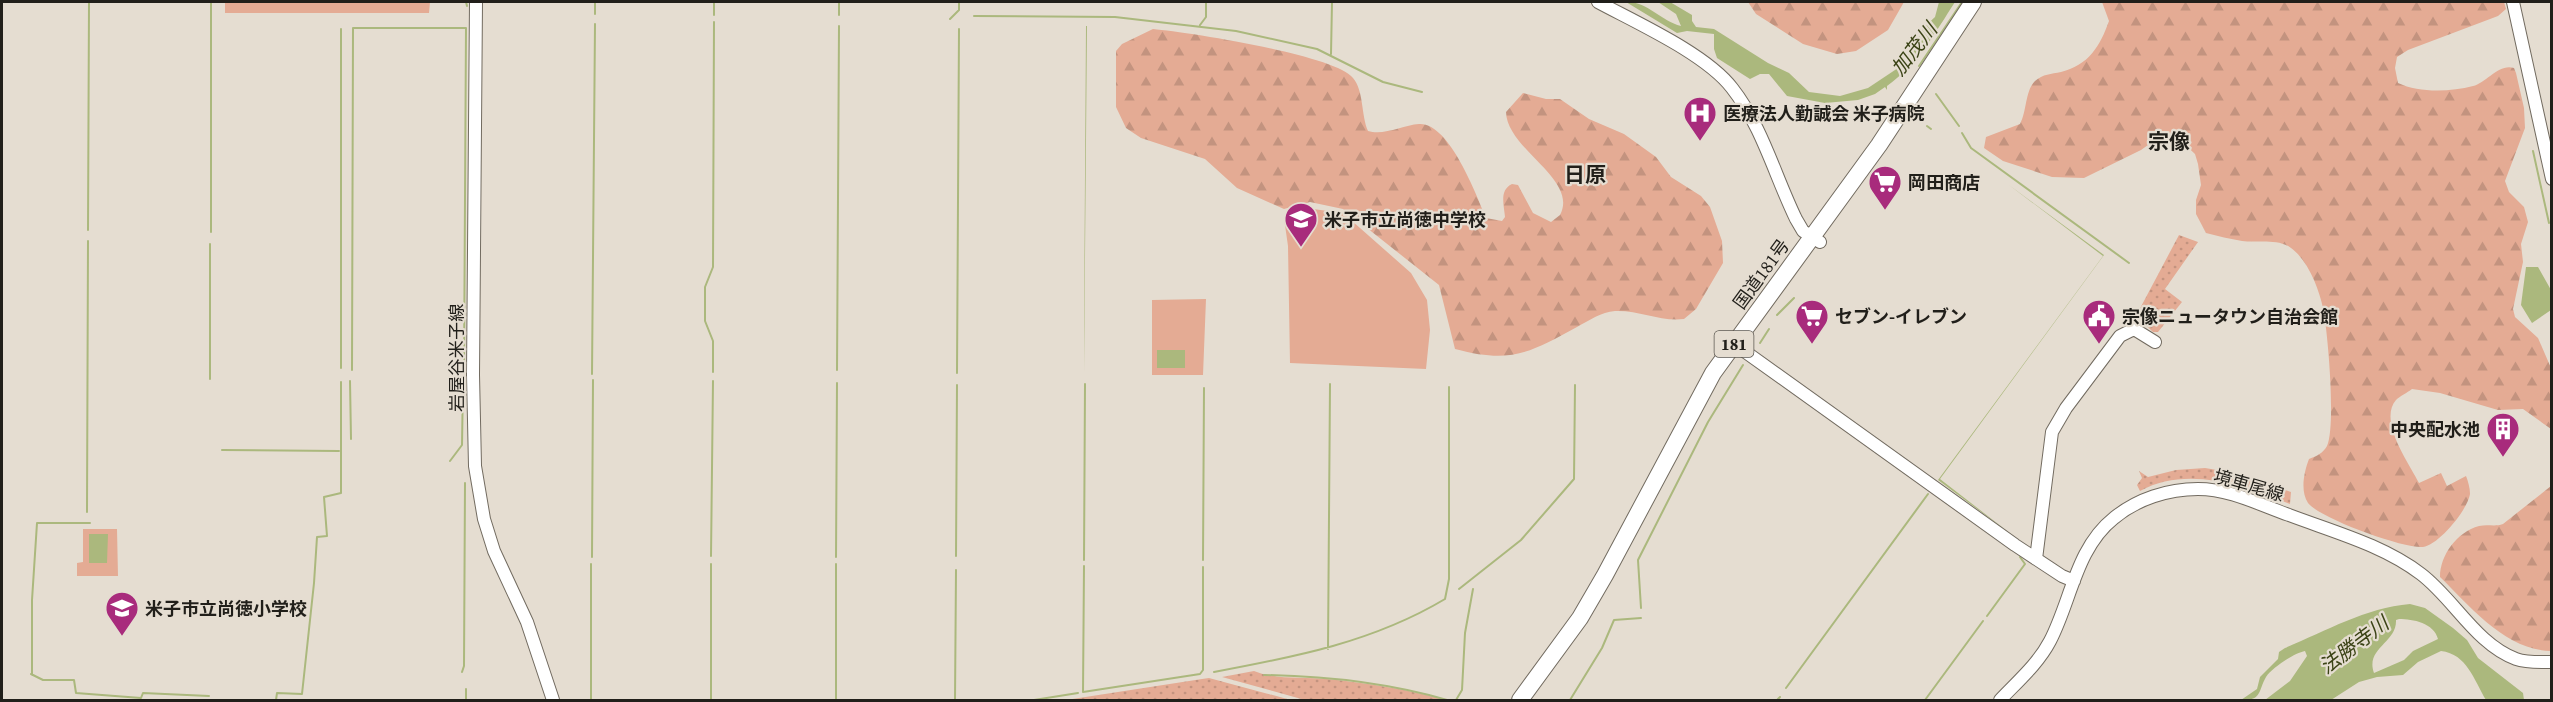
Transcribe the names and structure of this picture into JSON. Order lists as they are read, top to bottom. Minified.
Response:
{"streets":{"highway":["国道181号","181"],"main road":["岩屋谷米子線","境車尾線"]},"districts":["宗像","日原"],"water":["加茂川","法勝寺川"],"places":{"hospital":["医療法人勤誠会 米子病院"],"supermarket":["岡田商店","セブン-イレブン"],"school or university":["米子市立尚徳中学校","米子市立尚徳小学校"],"public building":["宗像ニュータウン自治会館"],"building":["中央配水池"]}}
